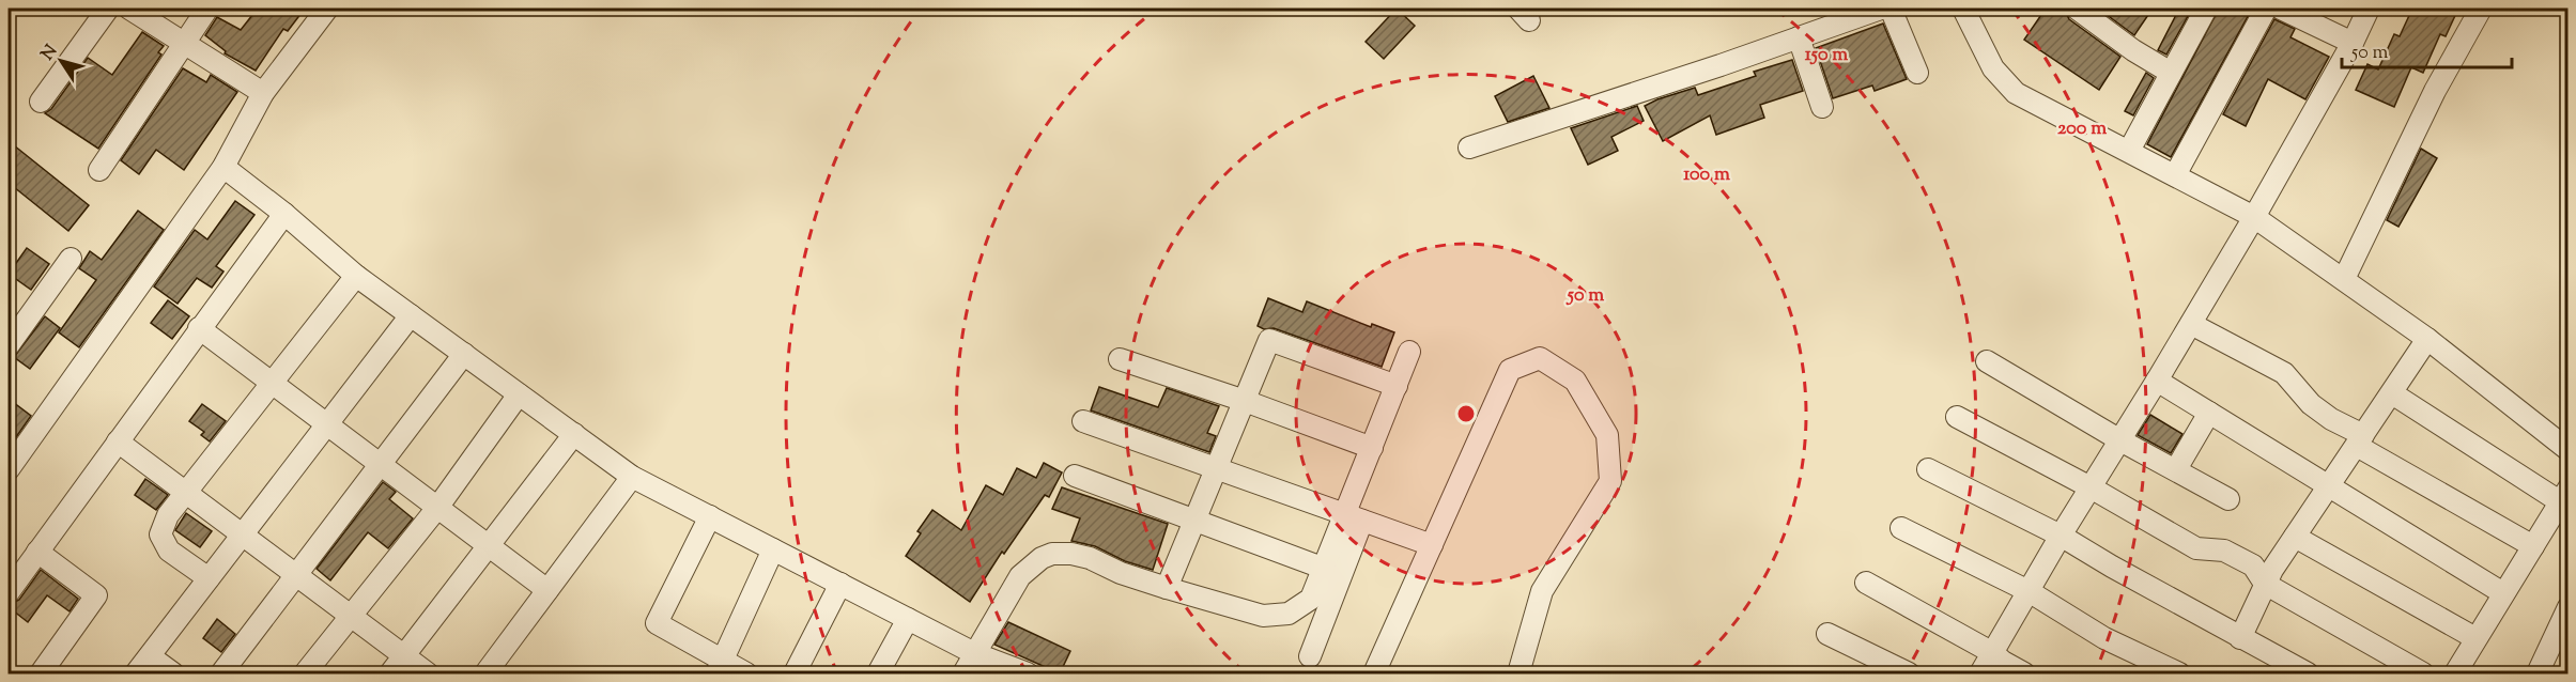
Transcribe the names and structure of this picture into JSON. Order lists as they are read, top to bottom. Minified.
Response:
{"scale_bar":"50 m","north":"top left","rings":["150 m","200 m","100 m","50 m"]}
